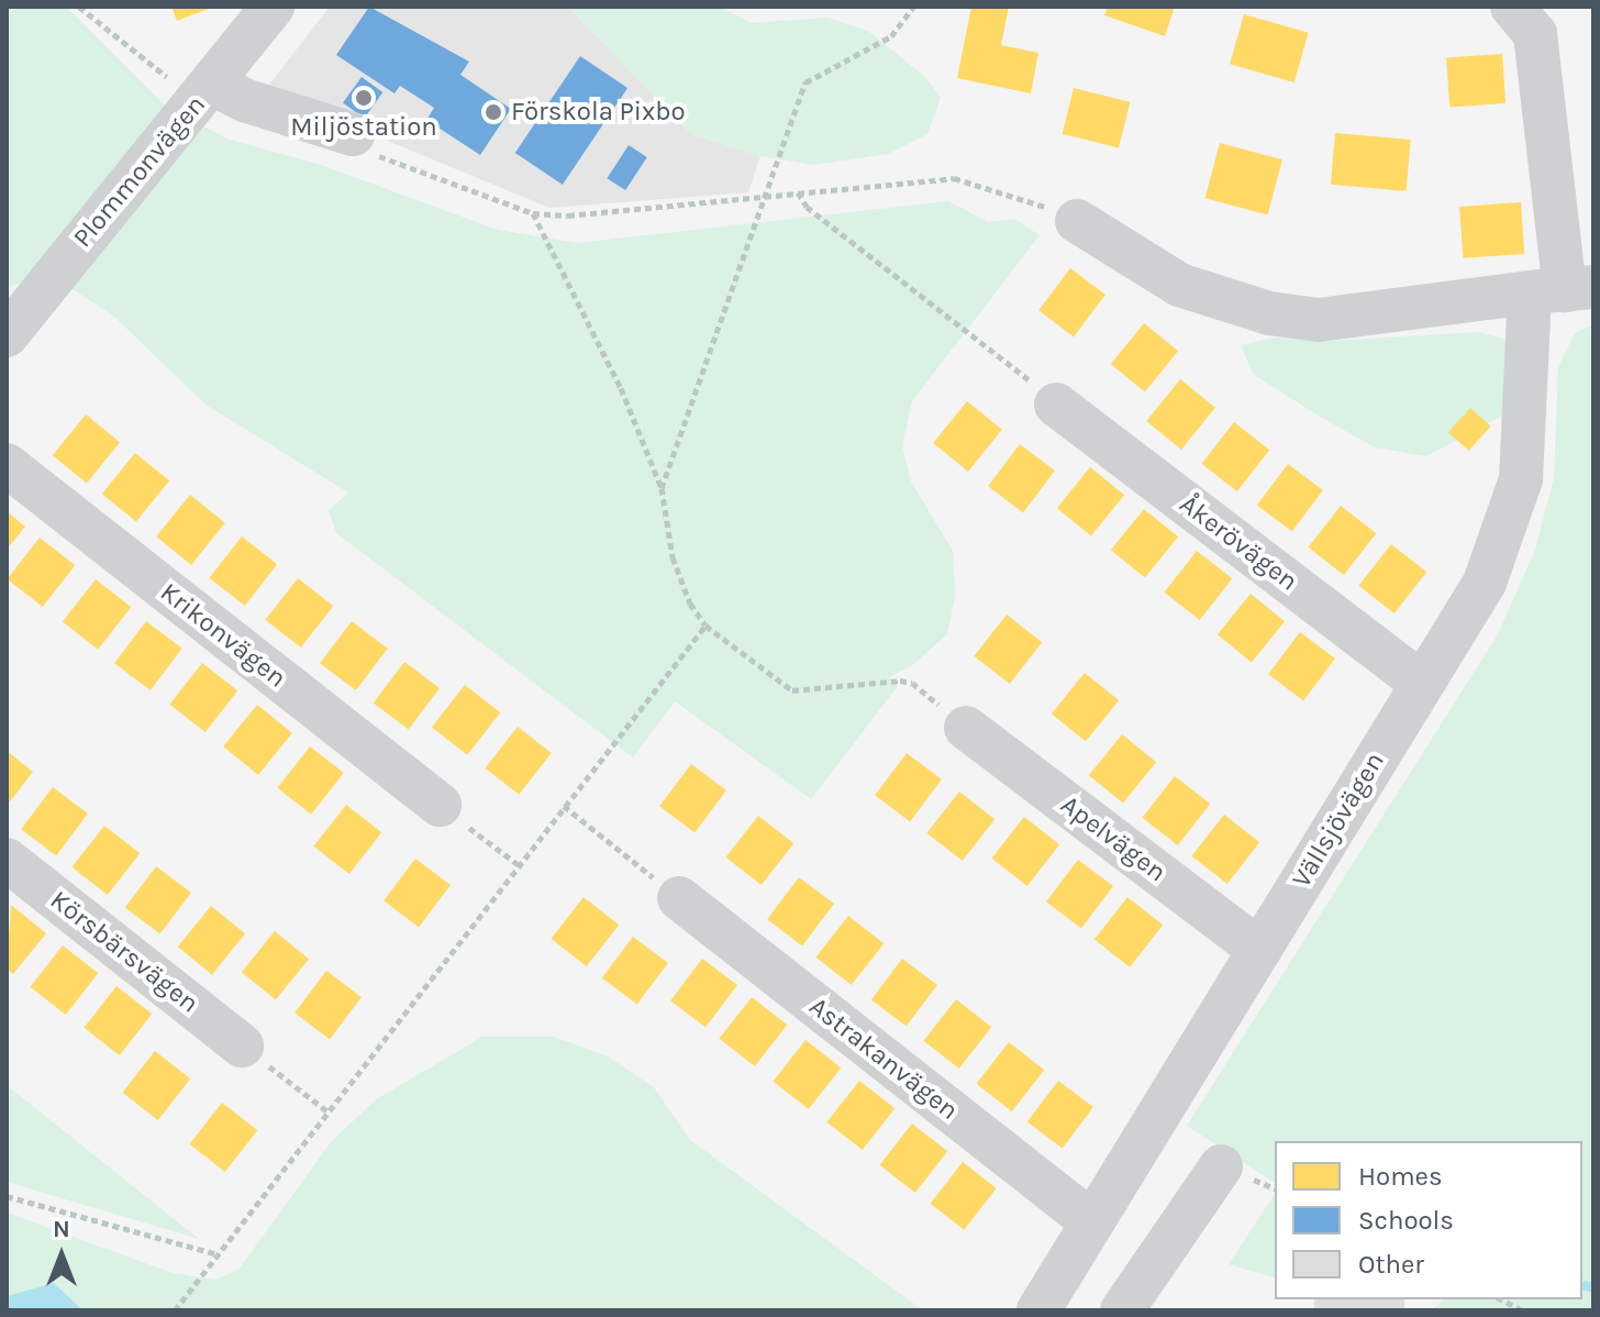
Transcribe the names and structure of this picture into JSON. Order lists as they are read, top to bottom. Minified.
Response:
{"streets":{"street":["Plommonvägen","Åkerövägen","Krikonvägen","Vällsjövägen","Apelvägen","Körsbärsvägen","Astrakanvägen"]},"crossings":[["Åkerövägen","Vällsjövägen"],["Vällsjövägen","Apelvägen"],["Vällsjövägen","Astrakanvägen"]],"places":["Miljöstation","Förskola Pixbo"],"legend":["Homes","Schools","Other"],"north":"top"}
